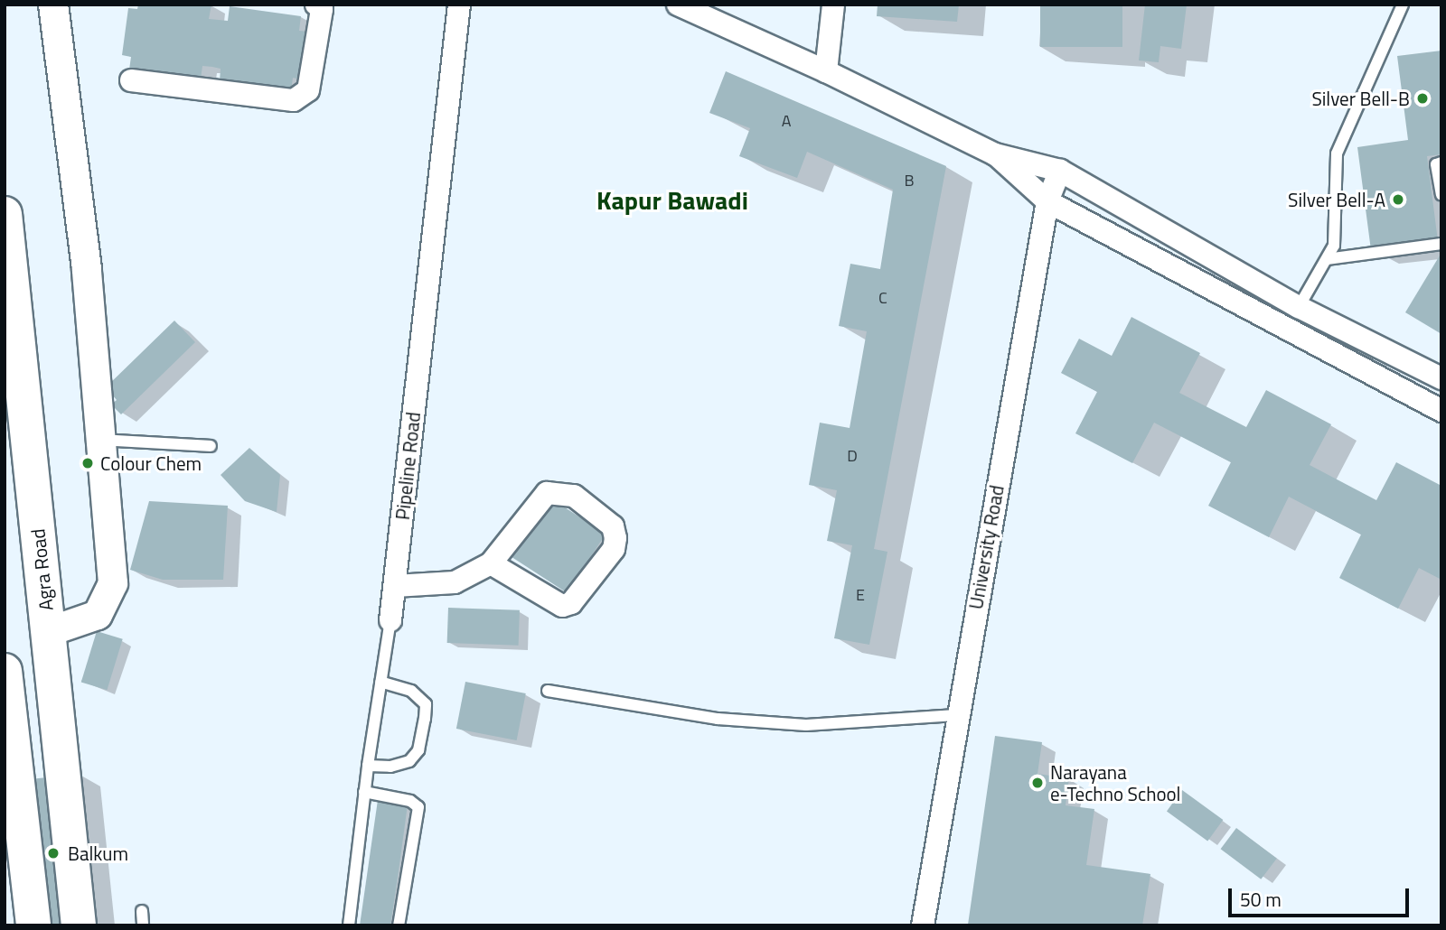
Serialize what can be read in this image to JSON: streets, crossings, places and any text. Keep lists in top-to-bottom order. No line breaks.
{"streets":{"highway":["Agra Road"],"street":["Pipeline Road","University Road"]},"districts":["Kapur Bawadi"],"places":["Silver Bell-B","Silver Bell-A","Colour Chem","Narayana e-Techno School","Balkum"],"house_numbers":["A","B","C","D","E"],"scale_bar":"50 m"}
